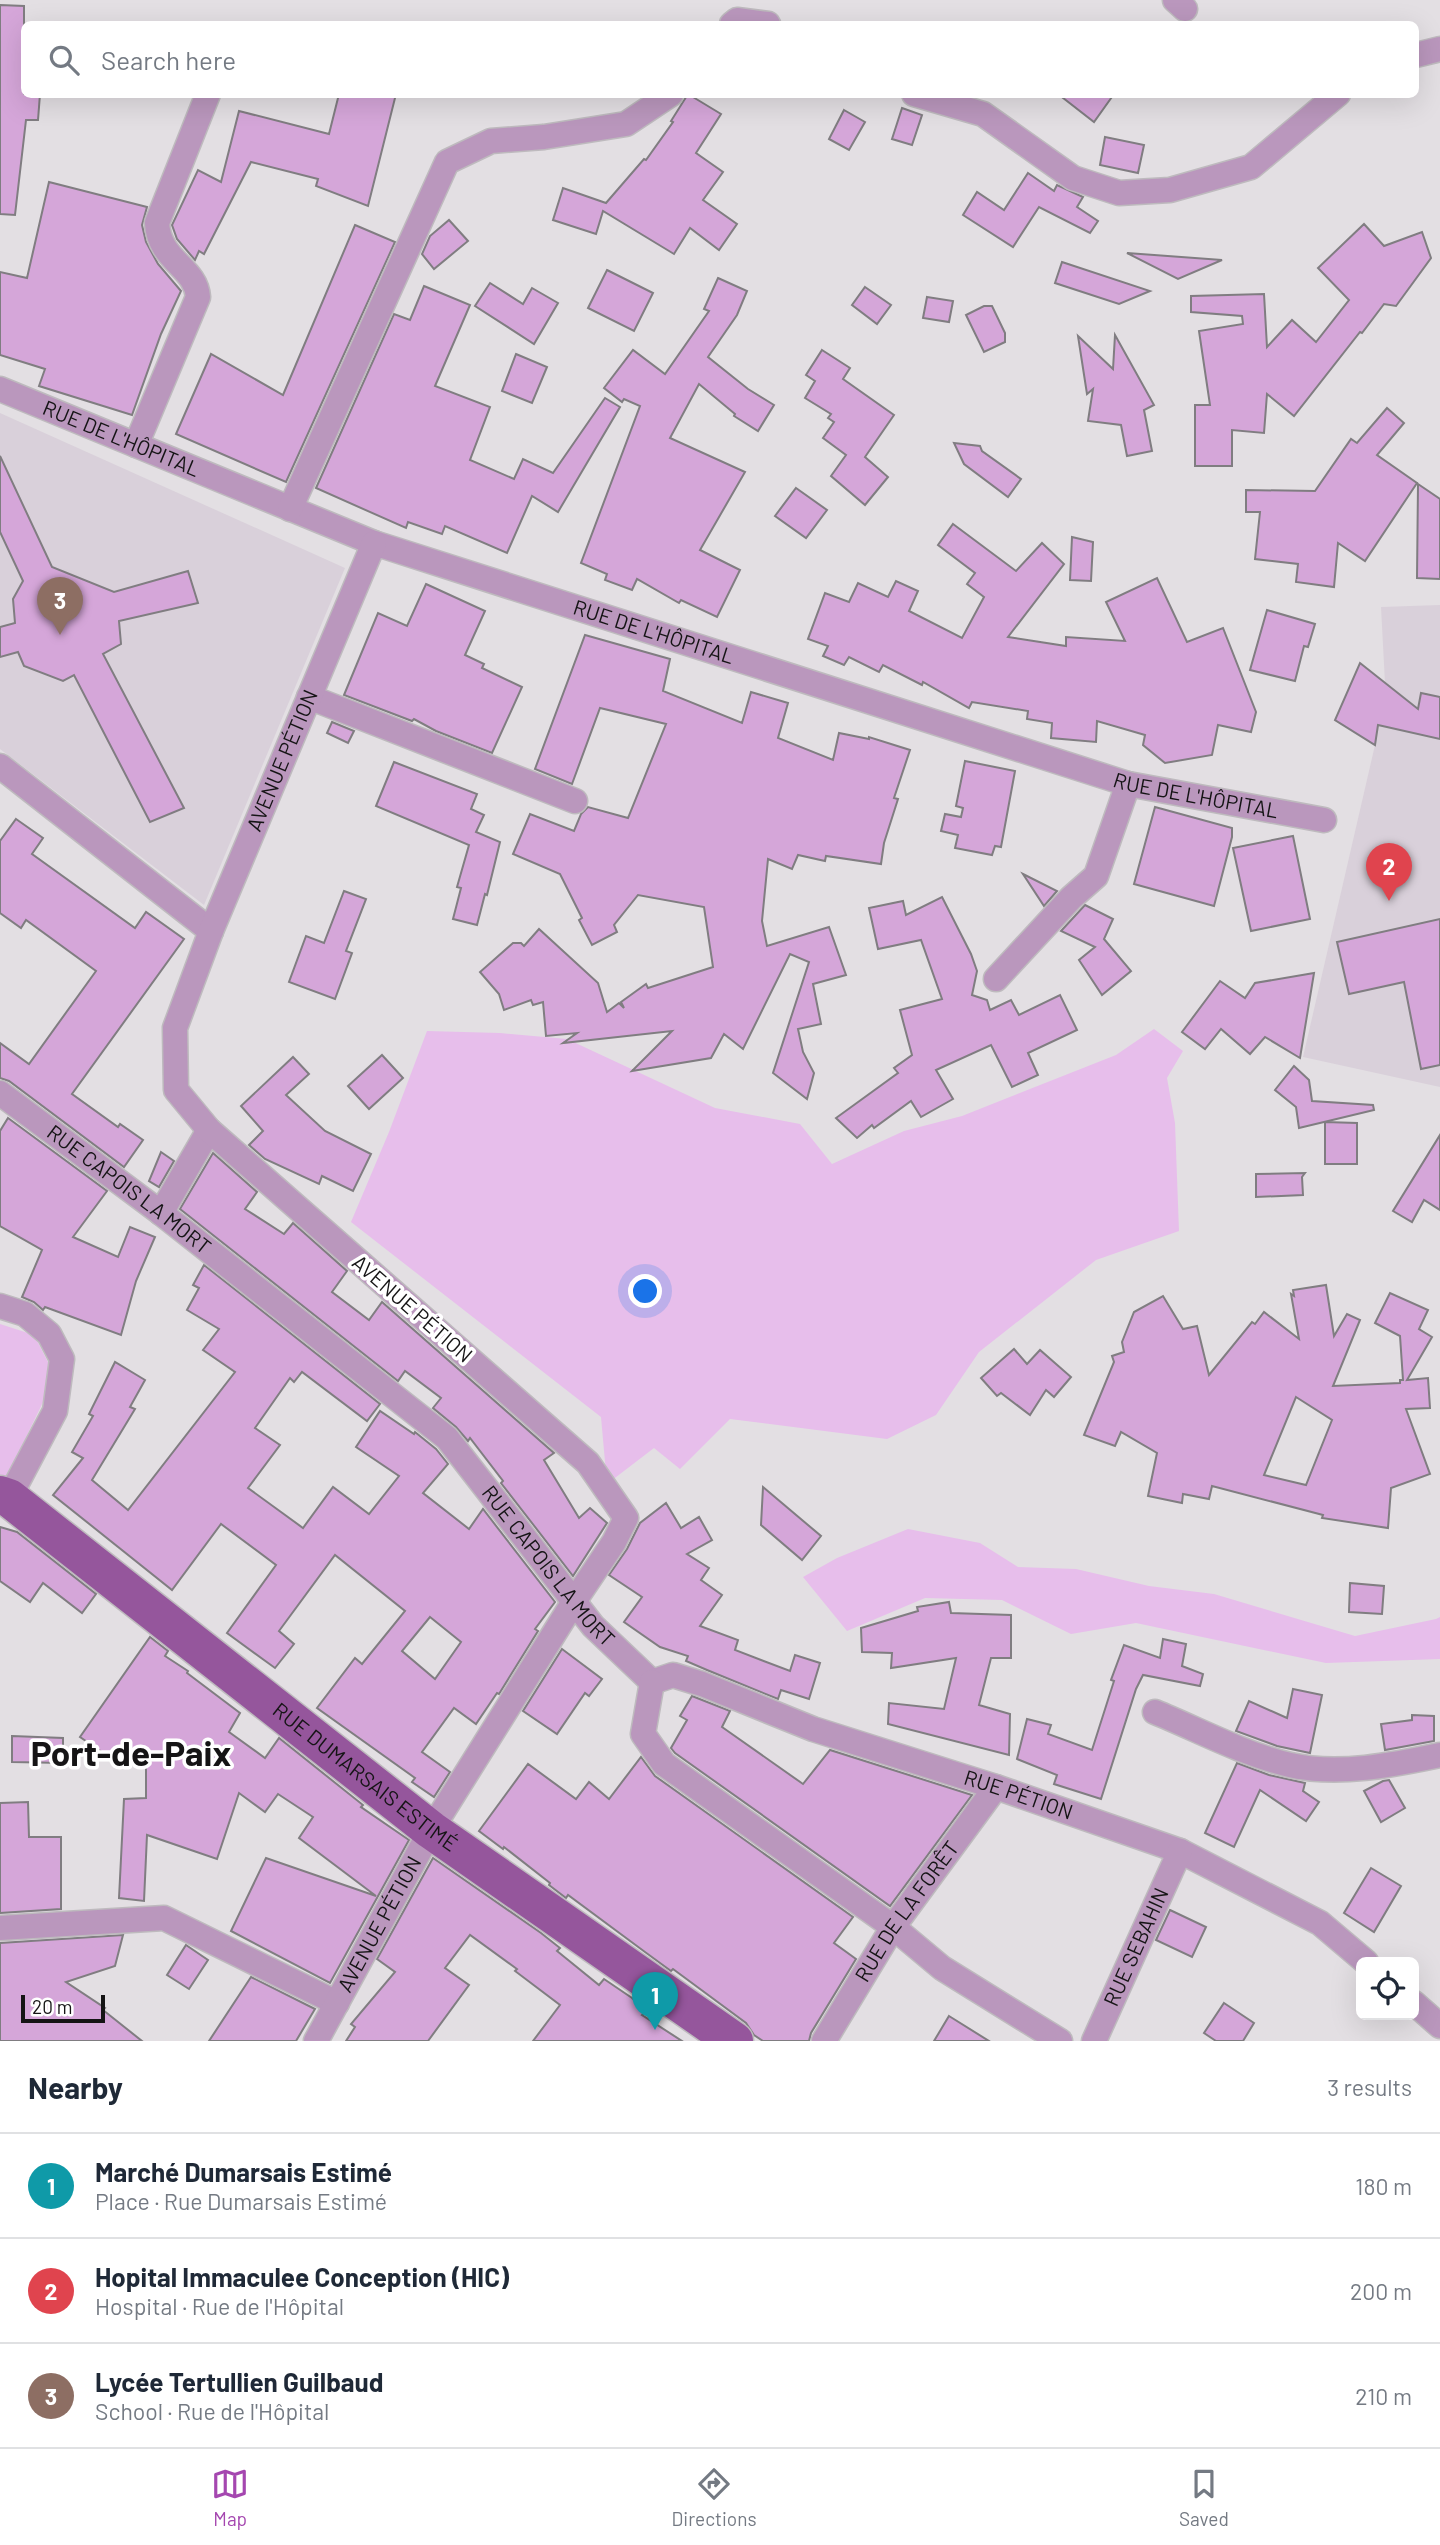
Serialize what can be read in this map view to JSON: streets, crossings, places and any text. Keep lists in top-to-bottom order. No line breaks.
{"streets":{"main road":["RUE DUMARSAIS ESTIMÉ"],"street":["RUE DE L'HÔPITAL","AVENUE PÉTION","RUE CAPOIS LA MORT","RUE PÉTION","RUE DE LA FORÊT","RUE SEBAHIN"]},"crossings":[["RUE DE L'HÔPITAL","AVENUE PÉTION"],["AVENUE PÉTION","RUE CAPOIS LA MORT"],["AVENUE PÉTION","RUE DUMARSAIS ESTIMÉ"],["RUE CAPOIS LA MORT","RUE PÉTION"],["RUE PÉTION","RUE DE LA FORÊT"],["RUE PÉTION","RUE SEBAHIN"]],"districts":["Port-de-Paix"],"scale_bar":"20 m","page":{"search":"Search here","pins":["3","2","1"],"scale":"20 m","heading":["Nearby","3 results"],"list":[{"mark":"1","name":"Marché Dumarsais Estimé","note":"Place · Rue Dumarsais Estimé","value":"180 m"},{"mark":"2","name":"Hopital Immaculee Conception (HIC)","note":"Hospital · Rue de l'Hôpital","value":"200 m"},{"mark":"3","name":"Lycée Tertullien Guilbaud","note":"School · Rue de l'Hôpital","value":"210 m"}],"nav":["Map","Directions","Saved"]}}
